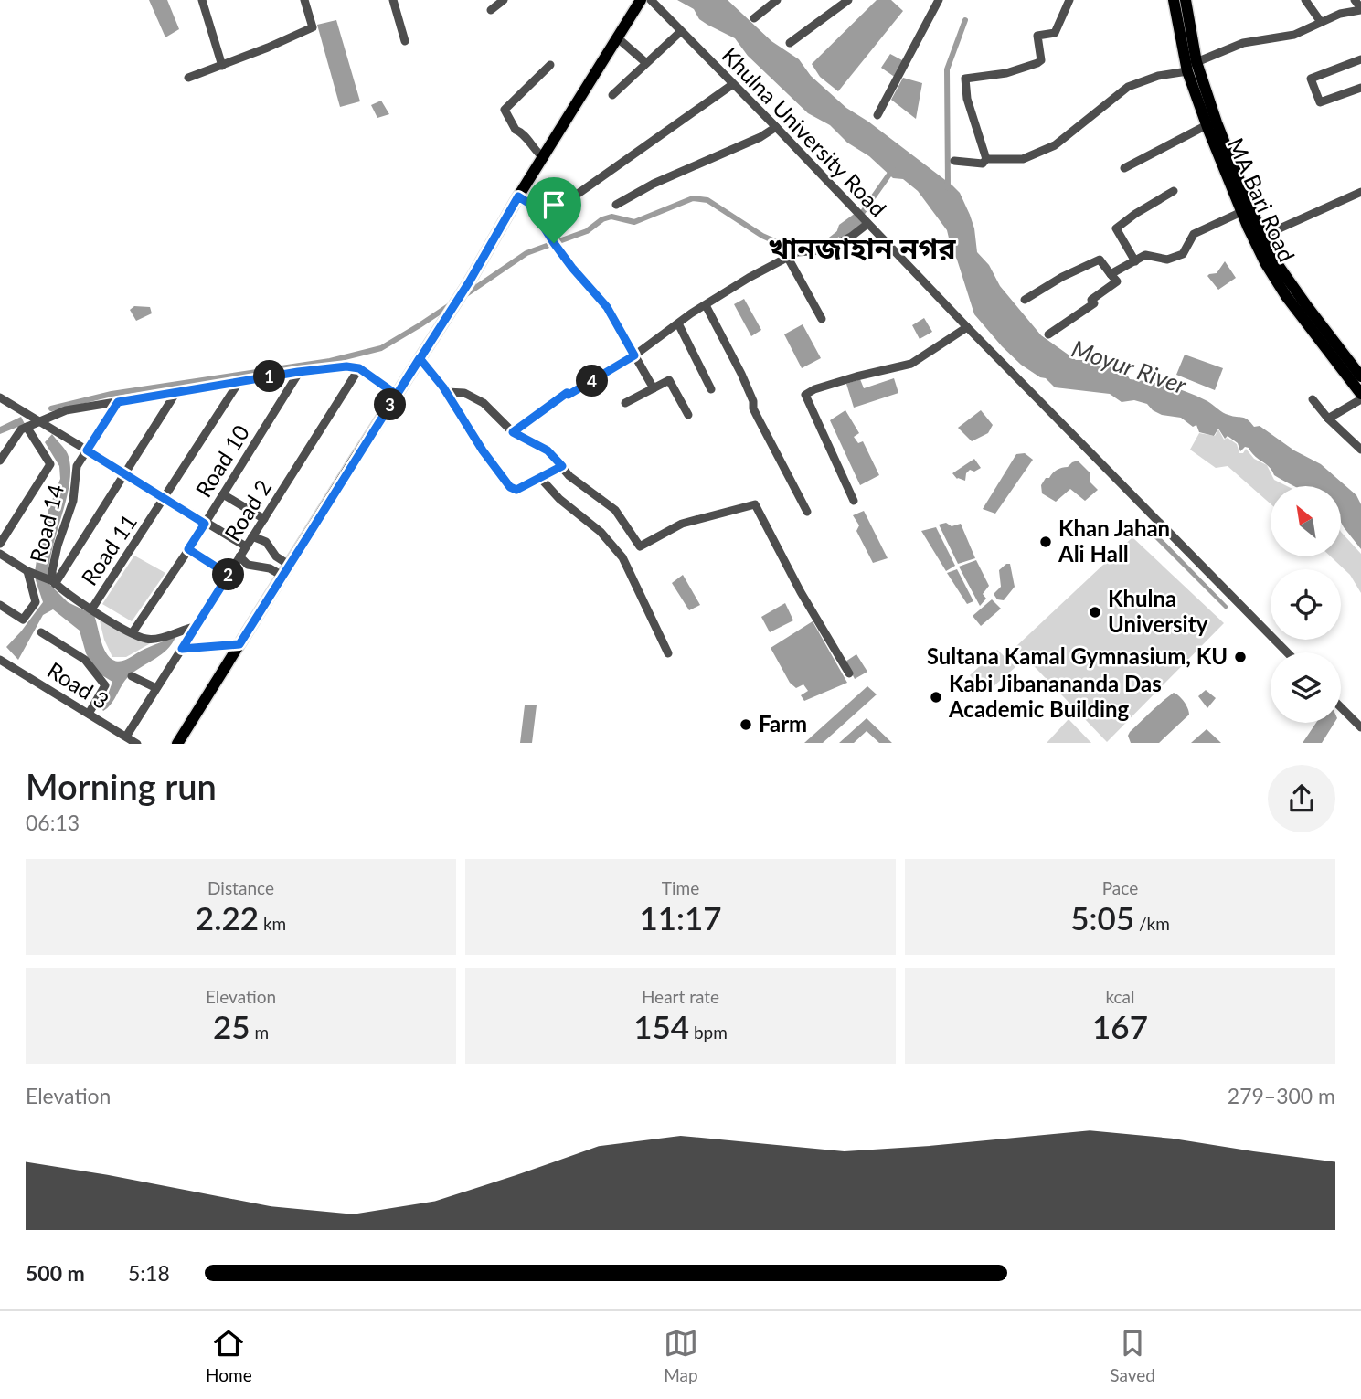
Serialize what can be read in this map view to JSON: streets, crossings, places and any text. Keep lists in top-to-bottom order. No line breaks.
{"streets":{"main road":["MA Bari Road"],"street":["Khulna University Road","Road 10","Road 2","Road 14","Road 11","Road 3"]},"crossings":[["Road 10","Road 14"],["Road 2","Road 14"],["Road 2","Road 3"],["Road 14","Road 11"]],"districts":["খানজাহান নগর"],"water":["Moyur River"],"places":["Khan Jahan Ali Hall","Khulna University","Sultana Kamal Gymnasium, KU","Kabi Jibanananda Das Academic Building","Farm"],"north":"top left","page":{"pins":["1","4","3","2"],"heading":["Morning run","06:13"],"stats":[["Distance","2.22 km"],["Time","11:17"],["Pace","5:05 /km"],["Elevation","25 m"],["Heart rate","154 bpm"],["kcal","167"]],"chart":["Elevation","279–300 m"],"list":[{"name":"500 m","note":"5:18"}],"tabs":["Home","Map","Saved"]}}
